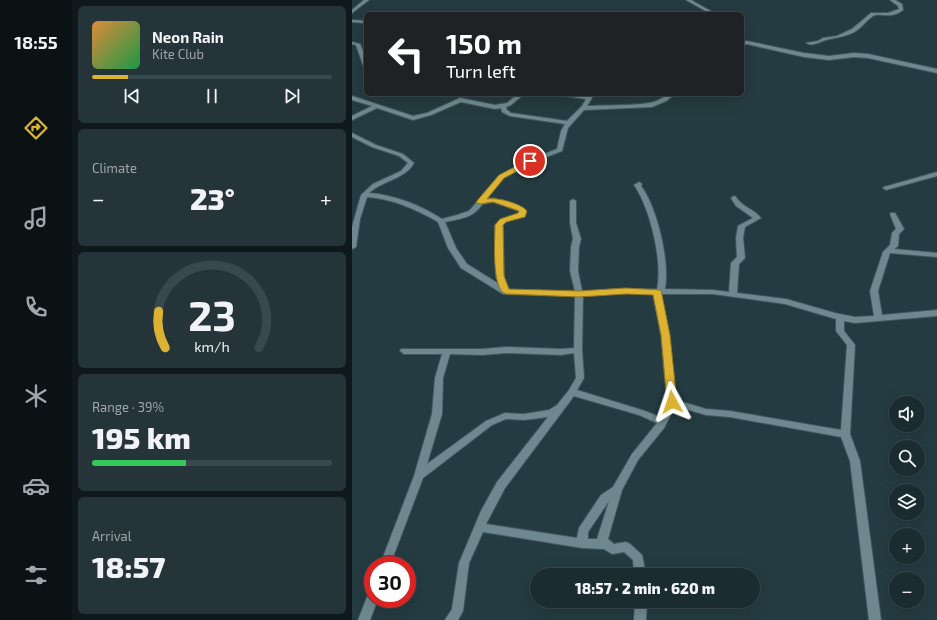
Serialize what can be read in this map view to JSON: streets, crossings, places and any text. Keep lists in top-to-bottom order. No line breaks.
{"page":{"tabs":"18:55","turn":["150 m","Turn left"],"song":["Neon Rain","Kite Club"],"tile":["Climate",["Range · 39%","195 km"],["Arrival","18:57"]],"heat":["−","23°","+"],"map_buttons":["+","−"],"limit":"30","trip":"18:57 · 2 min · 620 m","gauge":["23","km/h"]}}
